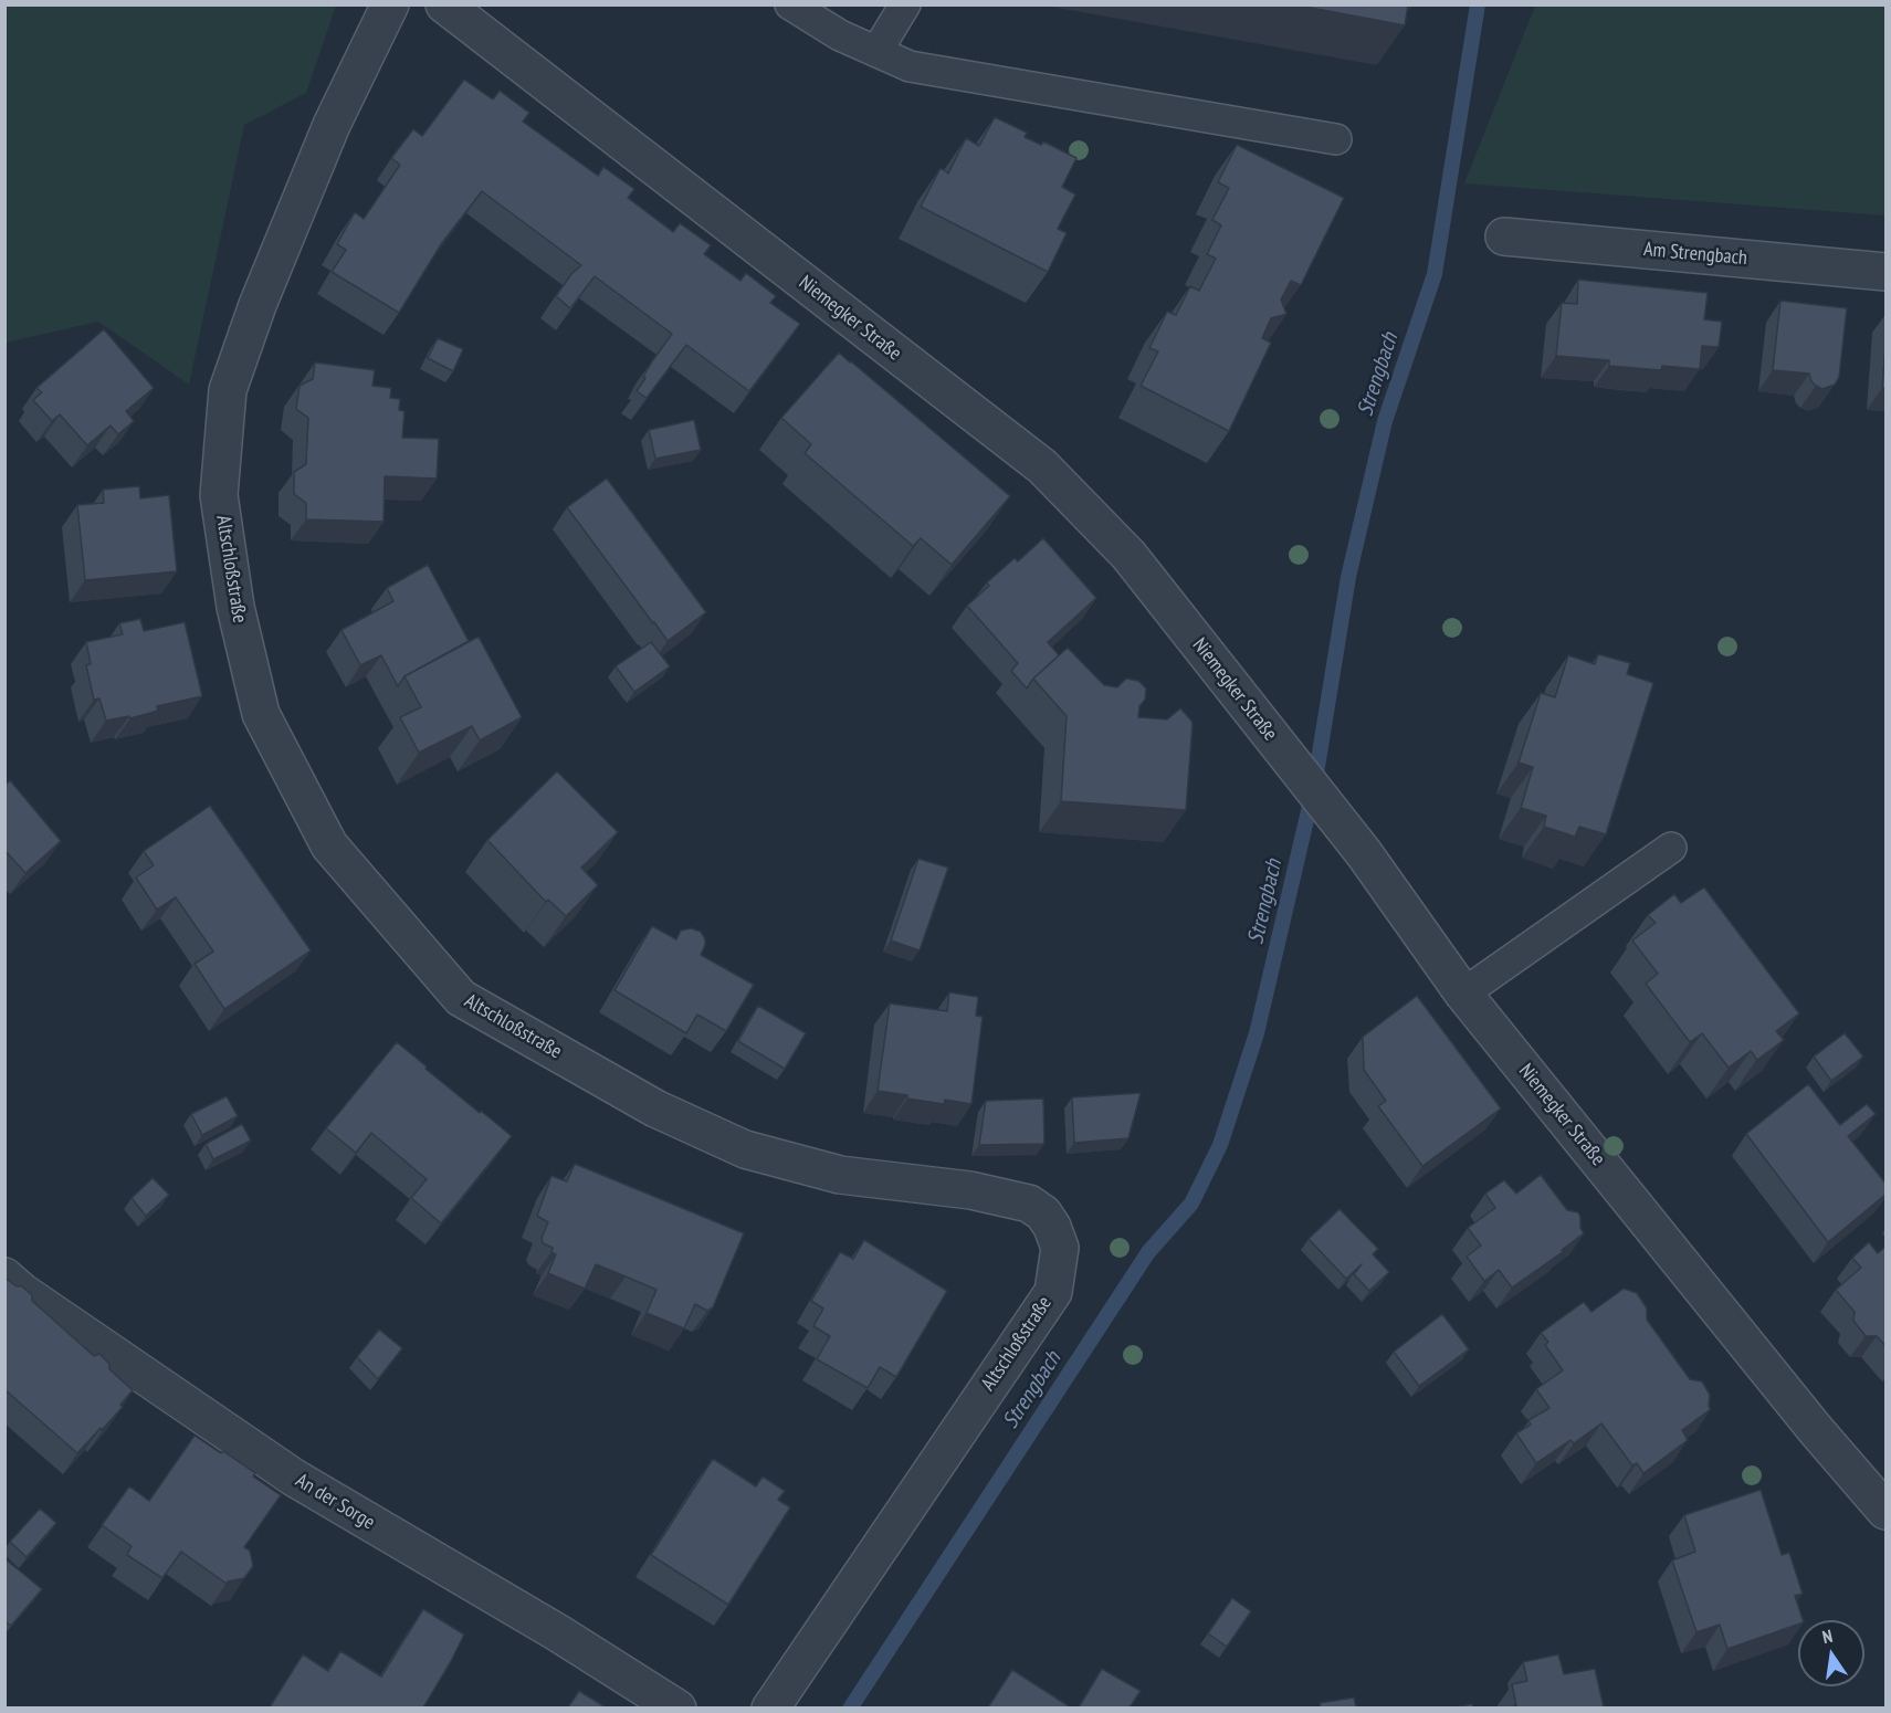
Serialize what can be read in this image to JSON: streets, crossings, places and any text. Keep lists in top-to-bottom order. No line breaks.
{"streets":{"street":["Am Strengbach","Niemegker Straße","Altschloßstraße","An der Sorge"]},"water":["Strengbach"],"north":"top"}
